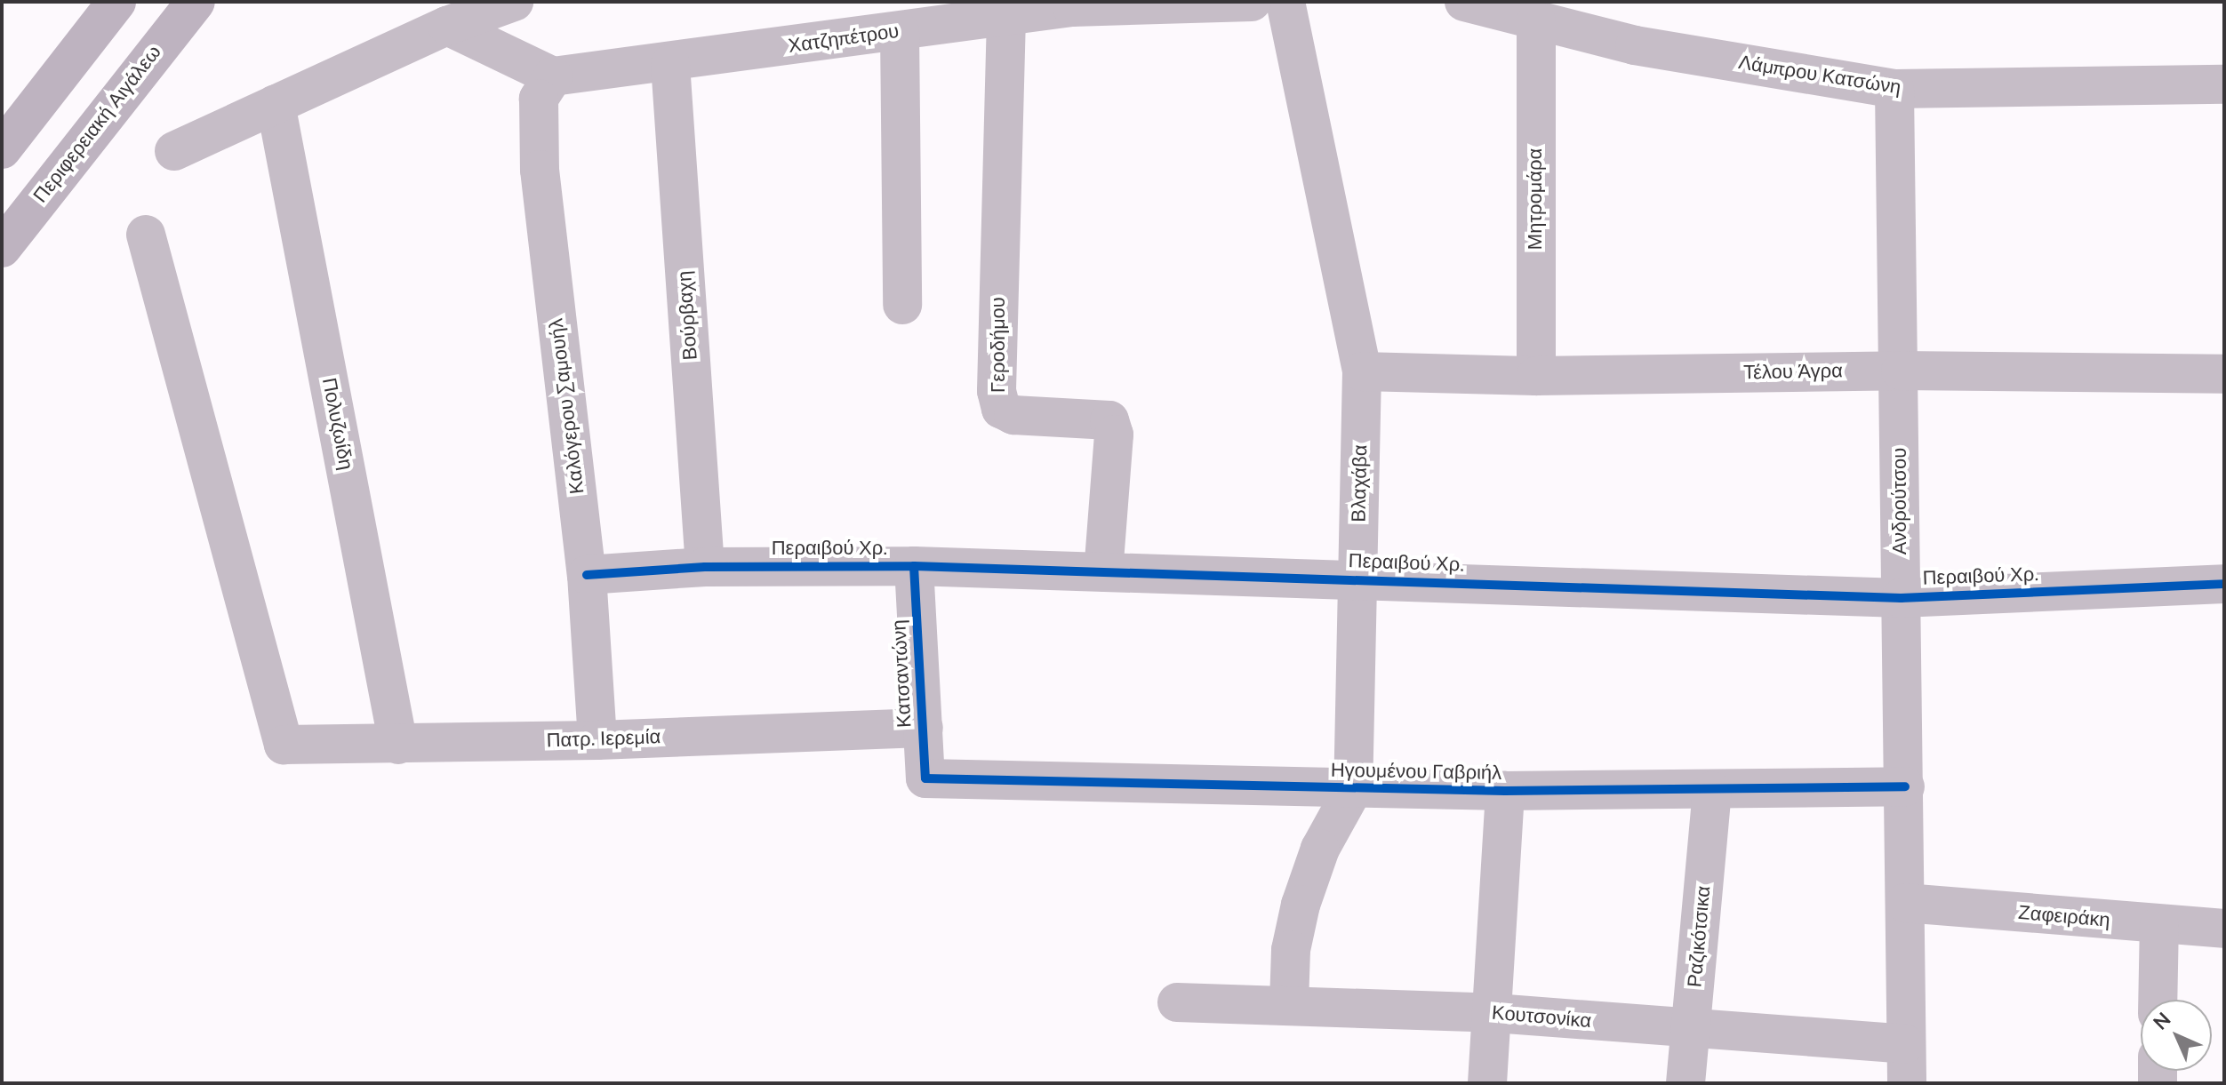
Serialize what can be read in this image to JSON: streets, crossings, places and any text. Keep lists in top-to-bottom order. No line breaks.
{"streets":{"main road":["Περιφερειακή Αιγάλεω"],"street":["Χατζηπέτρου","Λάμπρου Κατσώνη","Μητρομάρα","Βούρβαχη","Γεροδήμου","Τέλου Άγρα","Καλόγερου Σαμουήλ","Πολυζωίδη","Βλαχάβα","Ανδρούτσου","Περαιβού Χρ.","Κατσαντώνη","Πατρ. Ιερεμία","Ηγουμένου Γαβριήλ","Ζαφειράκη","Ραζικότσικα","Κουτσονίκα"]},"crossings":[["Χατζηπέτρου","Βούρβαχη"],["Χατζηπέτρου","Γεροδήμου"],["Χατζηπέτρου","Καλόγερου Σαμουήλ"],["Λάμπρου Κατσώνη","Μητρομάρα"],["Λάμπρου Κατσώνη","Ανδρούτσου"],["Μητρομάρα","Τέλου Άγρα"],["Βούρβαχη","Περαιβού Χρ."],["Γεροδήμου","Περαιβού Χρ."],["Τέλου Άγρα","Βλαχάβα"],["Τέλου Άγρα","Ανδρούτσου"],["Καλόγερου Σαμουήλ","Περαιβού Χρ."],["Καλόγερου Σαμουήλ","Πατρ. Ιερεμία"],["Πολυζωίδη","Πατρ. Ιερεμία"],["Βλαχάβα","Περαιβού Χρ."],["Βλαχάβα","Ηγουμένου Γαβριήλ"],["Βλαχάβα","Κουτσονίκα"],["Ανδρούτσου","Περαιβού Χρ."],["Ανδρούτσου","Ηγουμένου Γαβριήλ"],["Ανδρούτσου","Ζαφειράκη"],["Ανδρούτσου","Κουτσονίκα"],["Περαιβού Χρ.","Κατσαντώνη"],["Κατσαντώνη","Πατρ. Ιερεμία"],["Κατσαντώνη","Ηγουμένου Γαβριήλ"],["Ηγουμένου Γαβριήλ","Ραζικότσικα"],["Ραζικότσικα","Κουτσονίκα"]],"north":"top left"}
